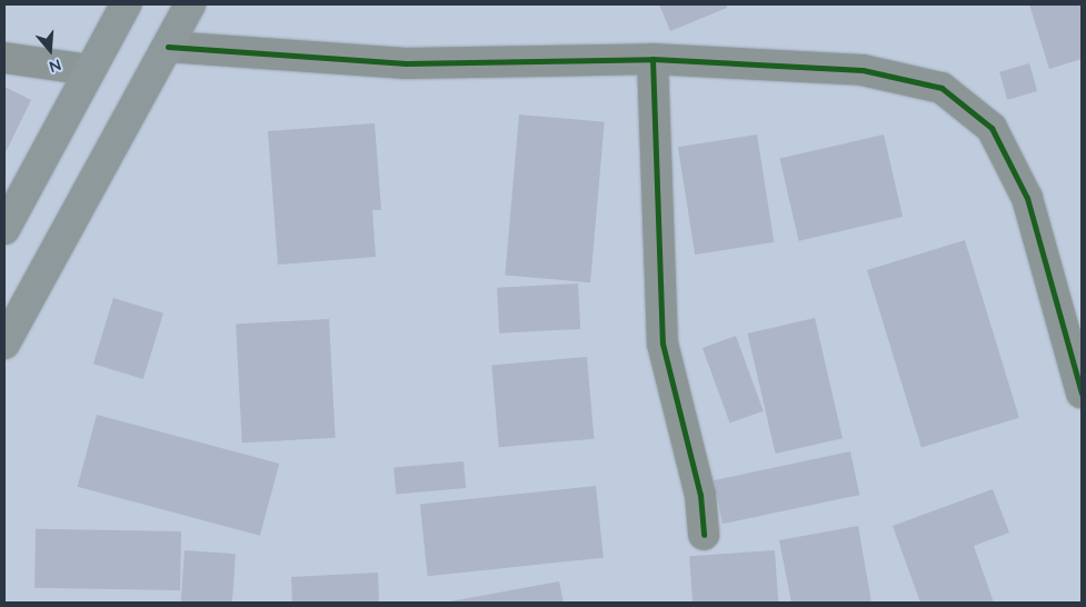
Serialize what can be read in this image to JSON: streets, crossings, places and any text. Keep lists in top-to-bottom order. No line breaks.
{"north":"bottom"}
